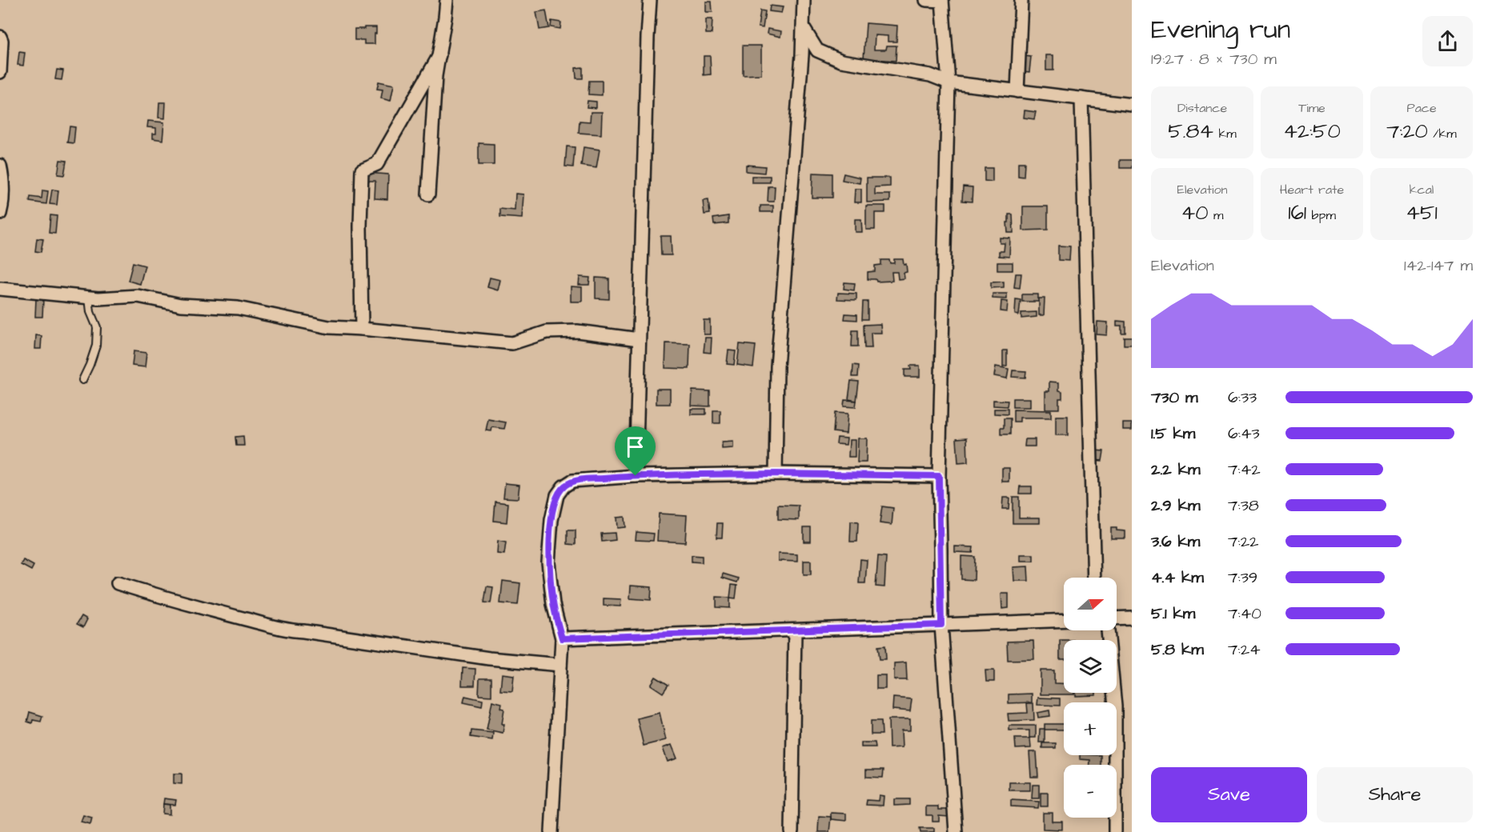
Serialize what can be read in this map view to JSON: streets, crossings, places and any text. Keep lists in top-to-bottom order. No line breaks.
{"north":"right","page":{"heading":["Evening run","19:27 · 8 × 730 m"],"stats":[["Distance","5.84 km"],["Time","42:50"],["Pace","7:20 /km"],["Elevation","40 m"],["Heart rate","161 bpm"],["kcal","451"]],"chart":["Elevation","142–147 m"],"list":[{"name":"730 m","note":"6:33"},{"name":"1.5 km","note":"6:43"},{"name":"2.2 km","note":"7:42"},{"name":"2.9 km","note":"7:38"},{"name":"3.6 km","note":"7:22"},{"name":"4.4 km","note":"7:39"},{"name":"5.1 km","note":"7:40"},{"name":"5.8 km","note":"7:24"}],"map_buttons":["+","−"],"buttons":["Save","Share"]}}
